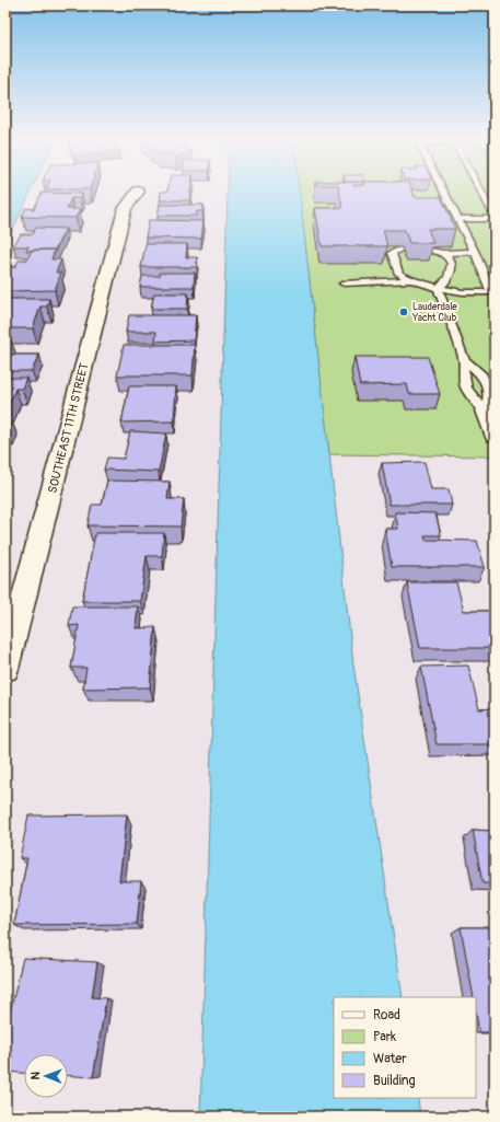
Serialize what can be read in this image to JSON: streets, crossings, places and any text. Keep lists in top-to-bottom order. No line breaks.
{"streets":{"street":["SOUTHEAST 11TH STREET"]},"places":["Lauderdale Yacht Club"],"legend":["Road","Park","Water","Building"],"north":"left"}
